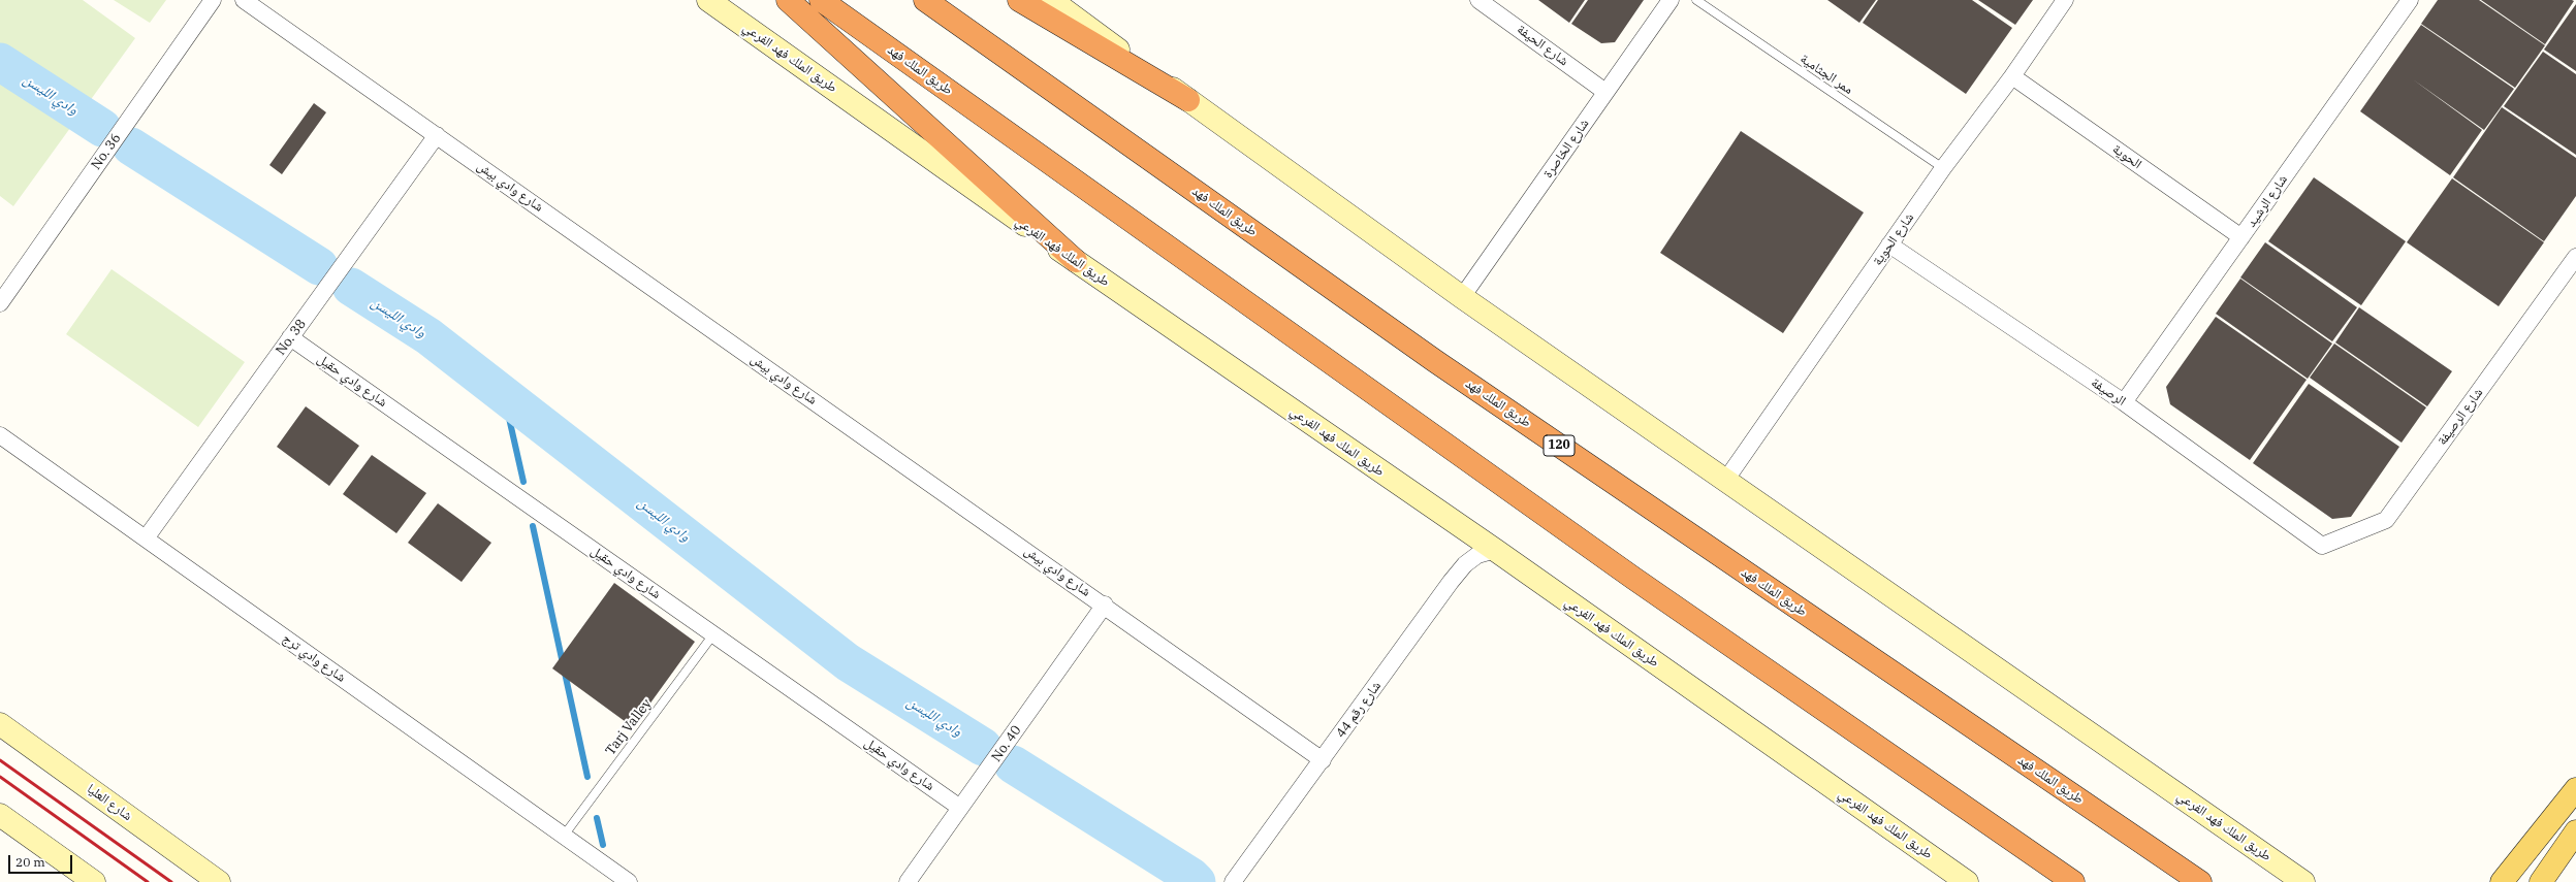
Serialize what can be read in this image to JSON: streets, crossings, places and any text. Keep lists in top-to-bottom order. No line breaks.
{"streets":{"highway":["طريق الملك فهد","120"],"main road":["طريق الملك فهد الفرعي","شارع العليا"],"street":["شارع الحيفة","شارع الخاصرة","No. 36","الحوية","شارع وادي بيش","شارع الرشيد","شارع الحوية","No. 38","شارع وادي حقيل","الرصيفة","شارع الرصيفة","شارع وادي ترج","شارع رقم 44","No. 40"],"lane":["ممر الجثامية","Tarj Valley"]},"crossings":[["شارع الحيفة","شارع الخاصرة"],["طريق الملك فهد الفرعي","شارع الخاصرة"],["طريق الملك فهد الفرعي","شارع الحوية"],["طريق الملك فهد الفرعي","شارع رقم 44"],["ممر الجثامية","شارع الحوية"],["الحوية","شارع الرشيد"],["الحوية","شارع الحوية"],["شارع وادي بيش","No. 38"],["شارع وادي بيش","شارع رقم 44"],["شارع وادي بيش","No. 40"],["شارع الرشيد","الرصيفة"],["شارع الحوية","الرصيفة"],["No. 38","شارع وادي حقيل"],["No. 38","شارع وادي ترج"],["شارع وادي حقيل","Tarj Valley"],["شارع وادي حقيل","No. 40"],["الرصيفة","شارع الرصيفة"],["شارع وادي ترج","Tarj Valley"]],"water":["وادي الليسن"],"scale_bar":"20 m"}
